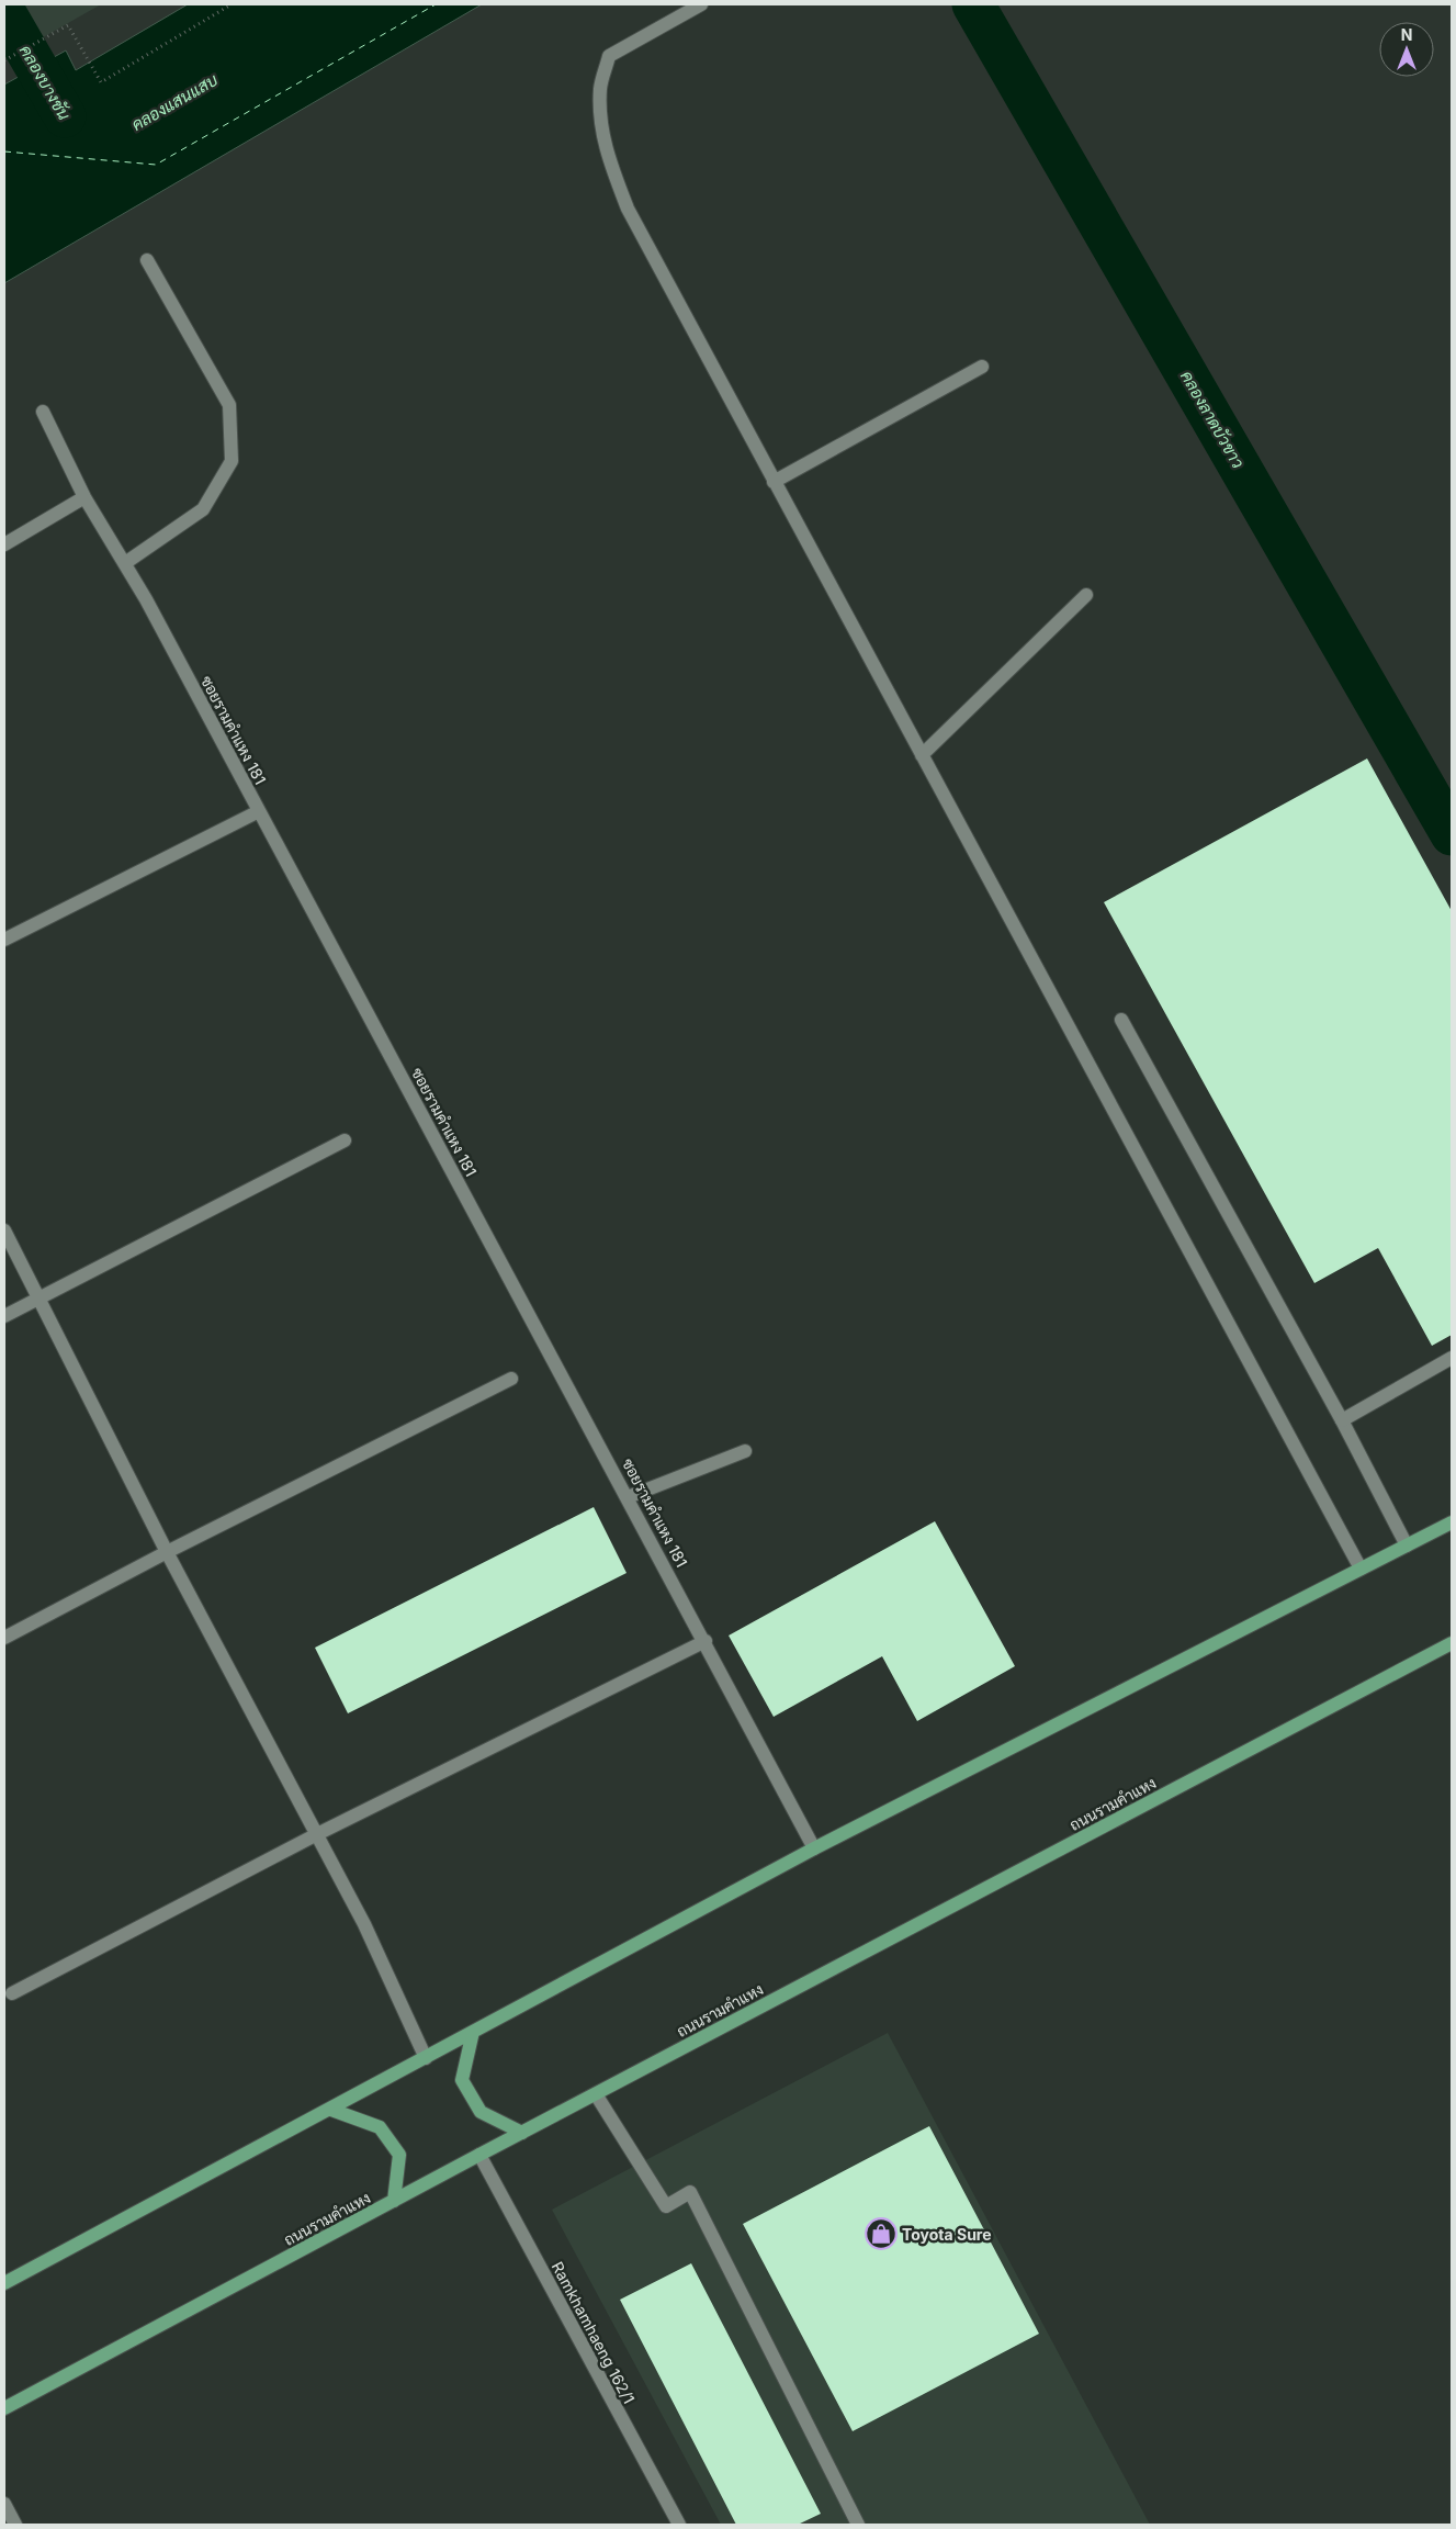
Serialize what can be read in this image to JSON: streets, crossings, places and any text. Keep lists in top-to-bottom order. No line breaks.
{"streets":{"main road":["ถนนรามคำแหง"],"street":["ซอยรามคำแหง 181","Ramkhamhaeng 162/1"]},"crossings":[["ถนนรามคำแหง","Ramkhamhaeng 162/1"]],"water":["คลองบางชัน","คลองแสนแสบ","คลองลาดบัวขาว"],"places":{"shop":["Toyota Sure"]},"north":"top"}
